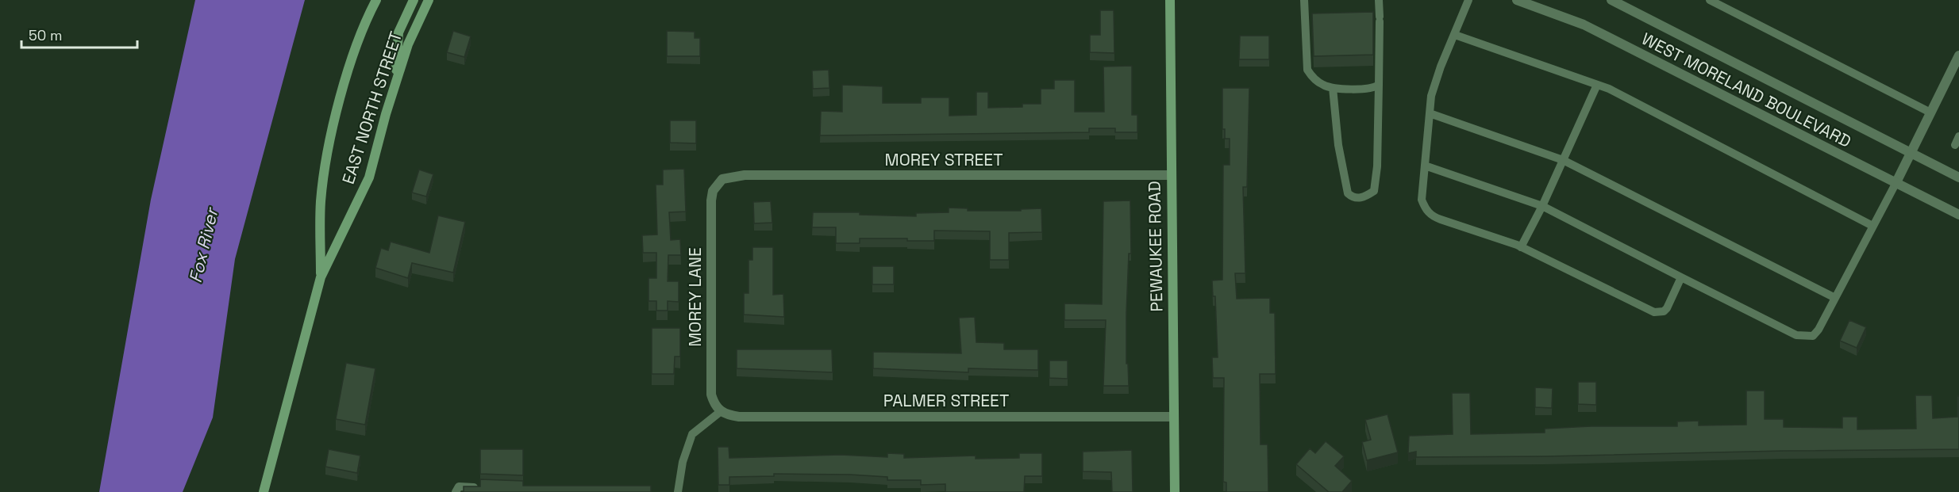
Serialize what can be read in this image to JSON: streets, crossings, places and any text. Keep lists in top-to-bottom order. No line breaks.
{"streets":{"main road":["EAST NORTH STREET","PEWAUKEE ROAD"],"street":["WEST MORELAND BOULEVARD","MOREY STREET","MOREY LANE","PALMER STREET"]},"crossings":[["MOREY STREET","PEWAUKEE ROAD"],["MOREY STREET","MOREY LANE"],["PEWAUKEE ROAD","PALMER STREET"],["MOREY LANE","PALMER STREET"]],"water":["Fox River"],"scale_bar":"50 m"}
